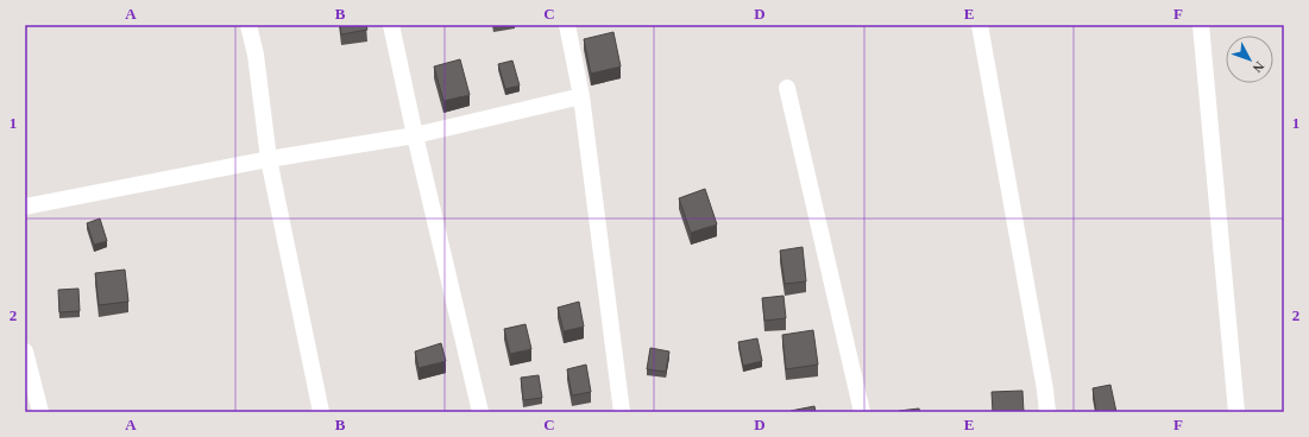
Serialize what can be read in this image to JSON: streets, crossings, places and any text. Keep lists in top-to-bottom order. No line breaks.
{"north":"bottom right","grid":{"columns":["A","B","C","D","E","F"],"rows":["1","2"]}}
